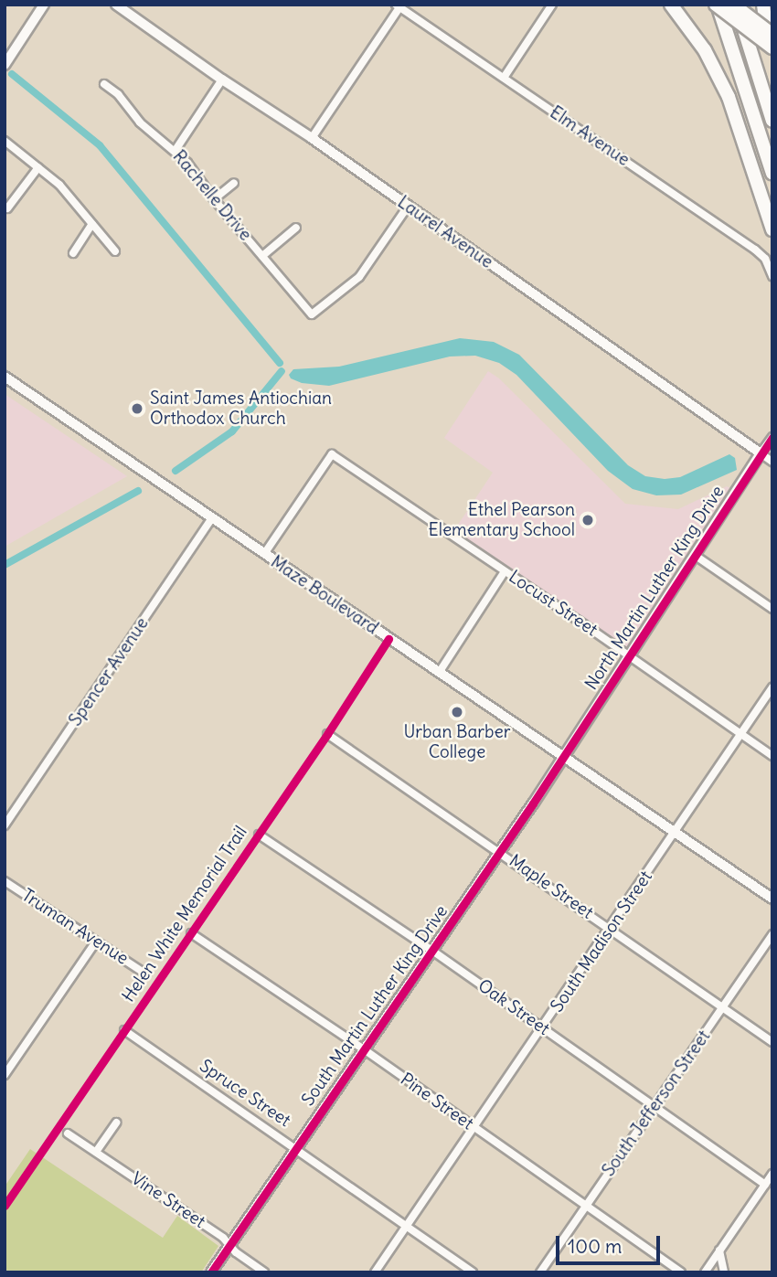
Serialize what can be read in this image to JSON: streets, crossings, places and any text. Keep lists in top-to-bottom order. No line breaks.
{"streets":{"street":["Elm Avenue","Rachelle Drive","Laurel Avenue","North Martin Luther King Drive","Maze Boulevard","Locust Street","Spencer Avenue","Maple Street","Truman Avenue","South Madison Street","South Martin Luther King Drive","Oak Street","Spruce Street","Pine Street","South Jefferson Street","Vine Street"],"cycle path":["Helen White Memorial Trail"]},"crossings":[["Rachelle Drive","Laurel Avenue"],["Laurel Avenue","North Martin Luther King Drive"],["North Martin Luther King Drive","Maze Boulevard"],["North Martin Luther King Drive","Locust Street"],["North Martin Luther King Drive","South Martin Luther King Drive"],["Maze Boulevard","Locust Street"],["Maze Boulevard","Spencer Avenue"],["Maze Boulevard","South Madison Street"],["Maze Boulevard","South Martin Luther King Drive"],["Locust Street","South Madison Street"],["Maple Street","South Madison Street"],["Maple Street","South Martin Luther King Drive"],["Maple Street","South Jefferson Street"],["South Madison Street","Oak Street"],["South Madison Street","Spruce Street"],["South Madison Street","Pine Street"],["South Martin Luther King Drive","Oak Street"],["South Martin Luther King Drive","Spruce Street"],["South Martin Luther King Drive","Pine Street"],["South Martin Luther King Drive","Vine Street"],["Oak Street","South Jefferson Street"],["Pine Street","South Jefferson Street"]],"places":["Saint James Antiochian Orthodox Church","Ethel Pearson Elementary School","Urban Barber College"],"scale_bar":"100 m"}
